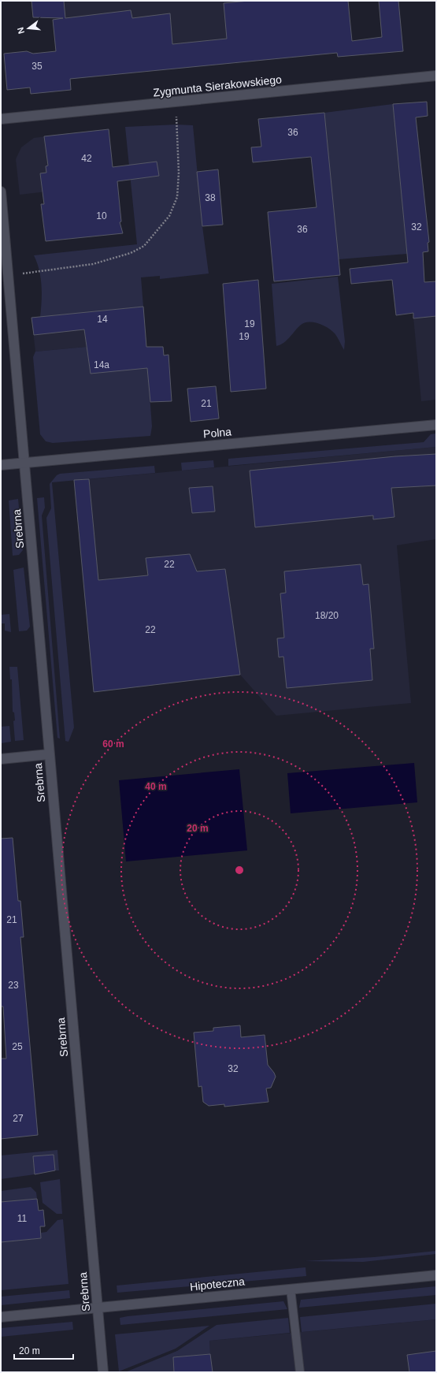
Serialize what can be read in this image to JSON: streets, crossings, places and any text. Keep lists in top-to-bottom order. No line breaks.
{"streets":{"street":["Zygmunta Sierakowskiego","Polna","Srebrna","Hipoteczna"]},"crossings":[["Polna","Srebrna"],["Srebrna","Hipoteczna"]],"house_numbers":["35","36","42","38","10","32","36","14","19","19","14a","21","22","18/20","22","21","23","25","32","27","11"],"scale_bar":"20 m","north":"left","rings":["60 m","40 m","20 m"]}
